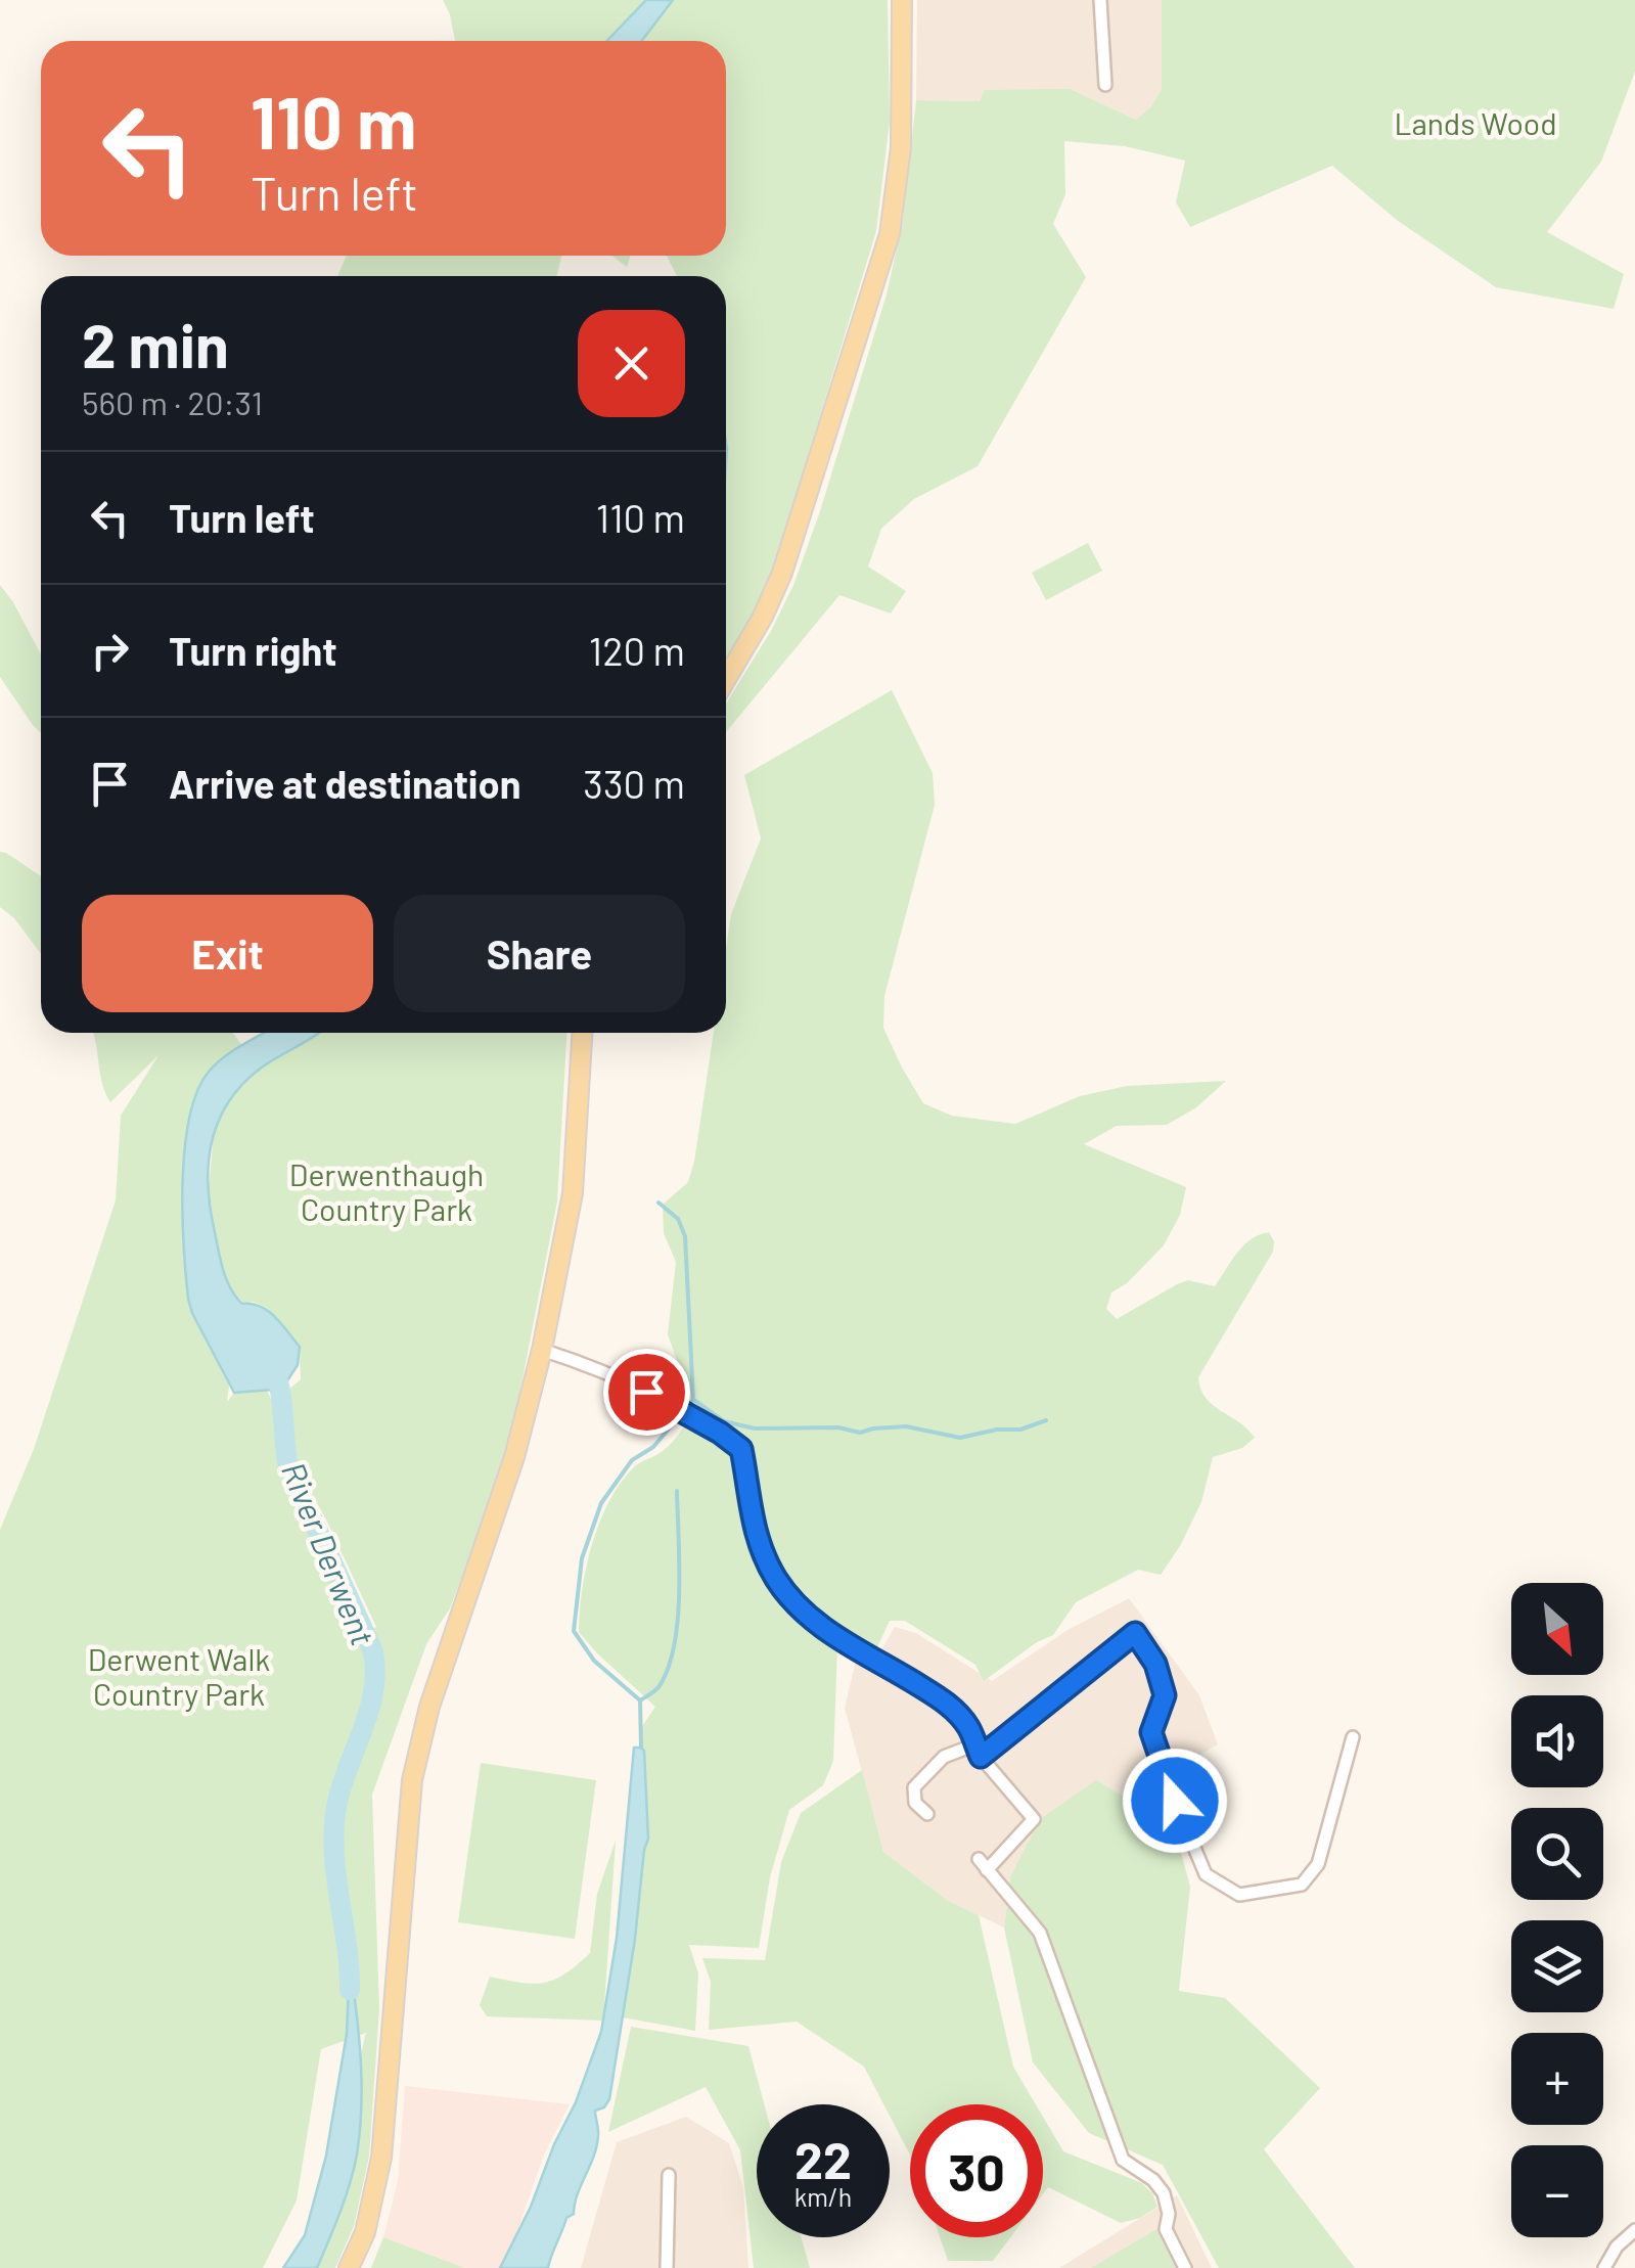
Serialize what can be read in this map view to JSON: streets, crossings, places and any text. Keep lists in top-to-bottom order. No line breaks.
{"water":["River Derwent"],"parks":["Lands Wood","Derwenthaugh Country Park","Derwent Walk Country Park"],"north":"bottom right","page":{"turn":["110 m","Turn left"],"heading":["2 min","560 m · 20:31"],"list":[{"name":"Turn left","value":"110 m"},{"name":"Turn right","value":"120 m"},{"name":"Arrive at destination","value":"330 m"}],"buttons":["Exit","Share"],"map_buttons":["+","−"],"speed":"22 km/h","limit":"30"}}
